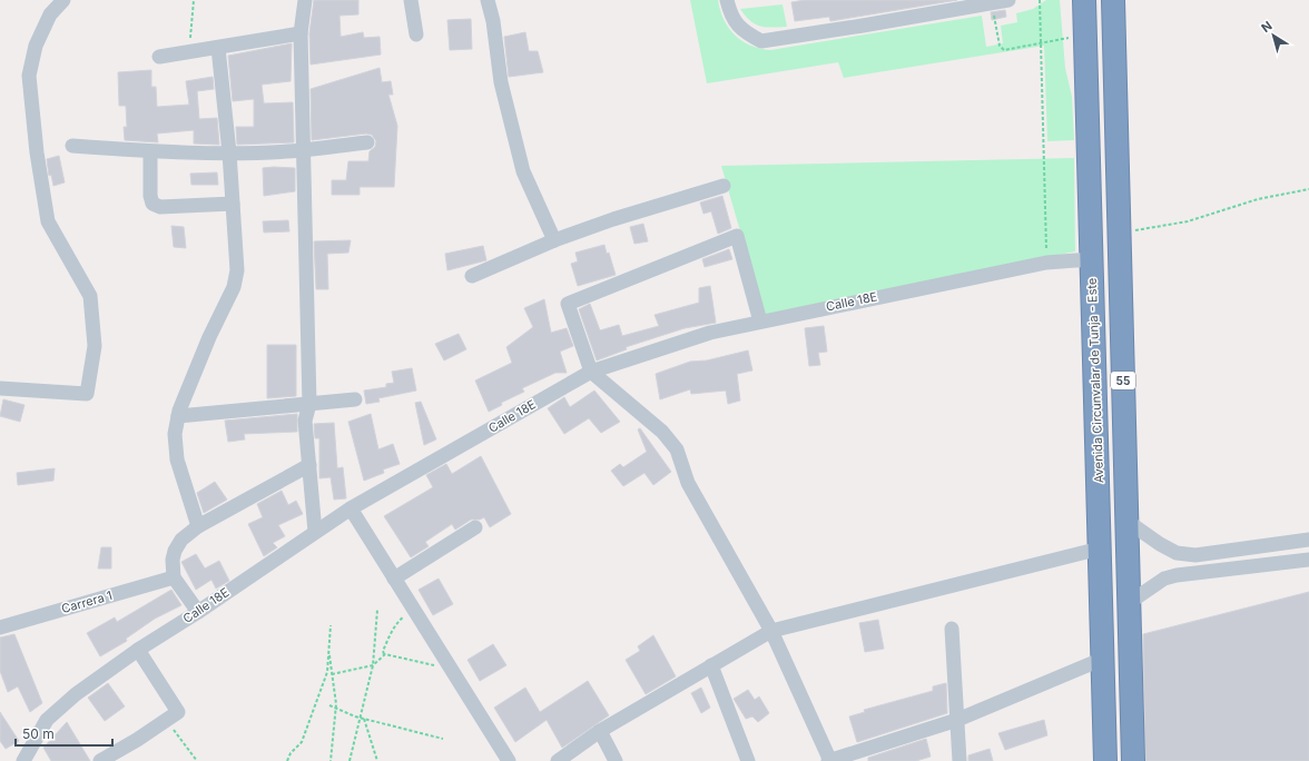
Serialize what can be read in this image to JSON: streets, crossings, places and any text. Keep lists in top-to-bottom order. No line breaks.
{"streets":{"highway":["Avenida Circunvalar de Tunja - Este","55"],"street":["Calle 18E","Carrera 1"]},"crossings":[["Calle 18E","Avenida Circunvalar de Tunja - Este"]],"scale_bar":"50 m","north":"top left"}
